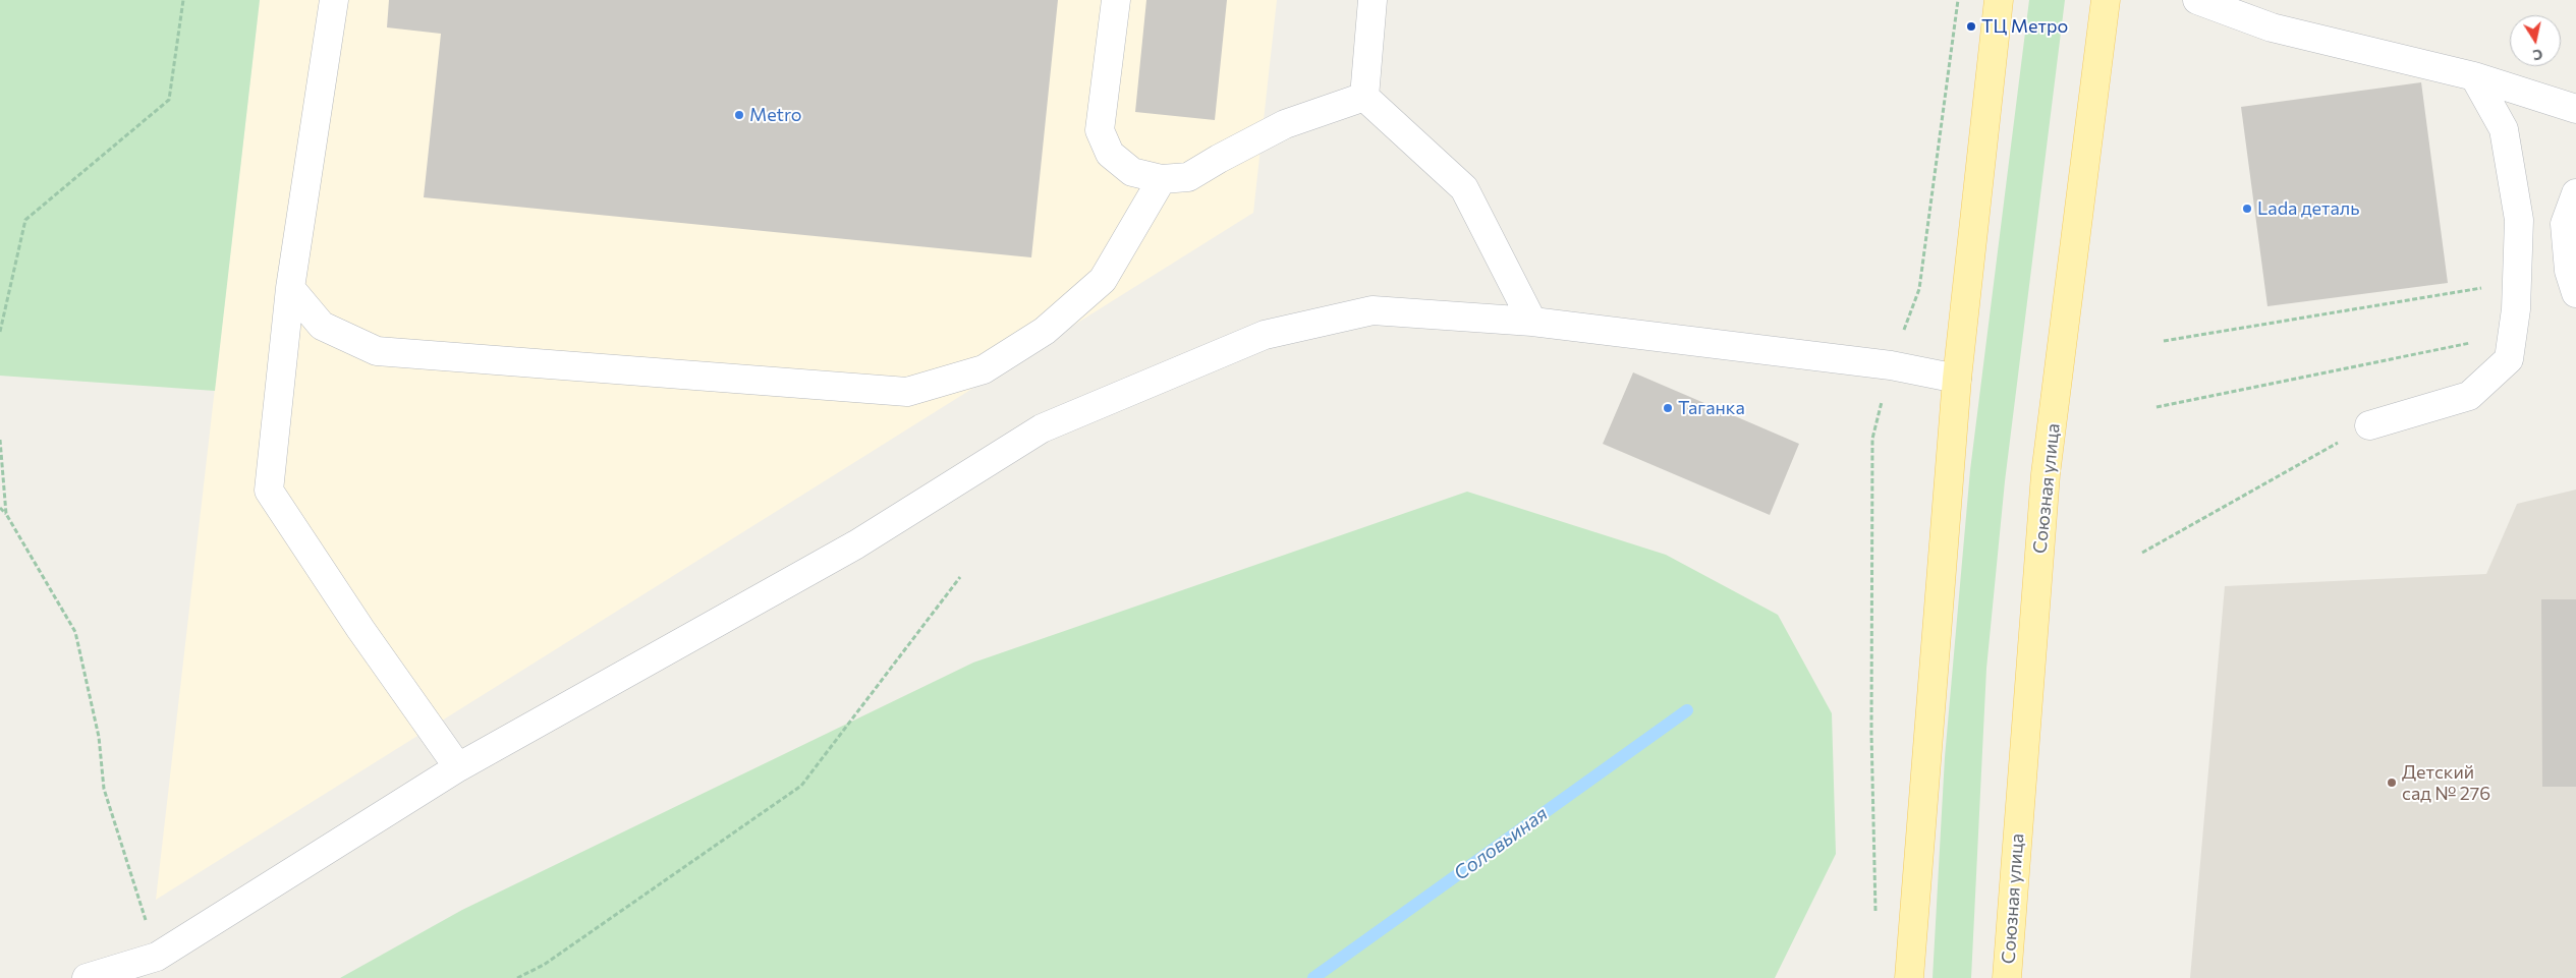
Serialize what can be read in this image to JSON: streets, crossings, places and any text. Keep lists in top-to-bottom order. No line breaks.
{"streets":{"main road":["Союзная улица"]},"water":["Соловьиная"],"places":["ТЦ Метро","Metro","Lada деталь","Таганка","Детский сад № 276"],"north":"bottom"}
